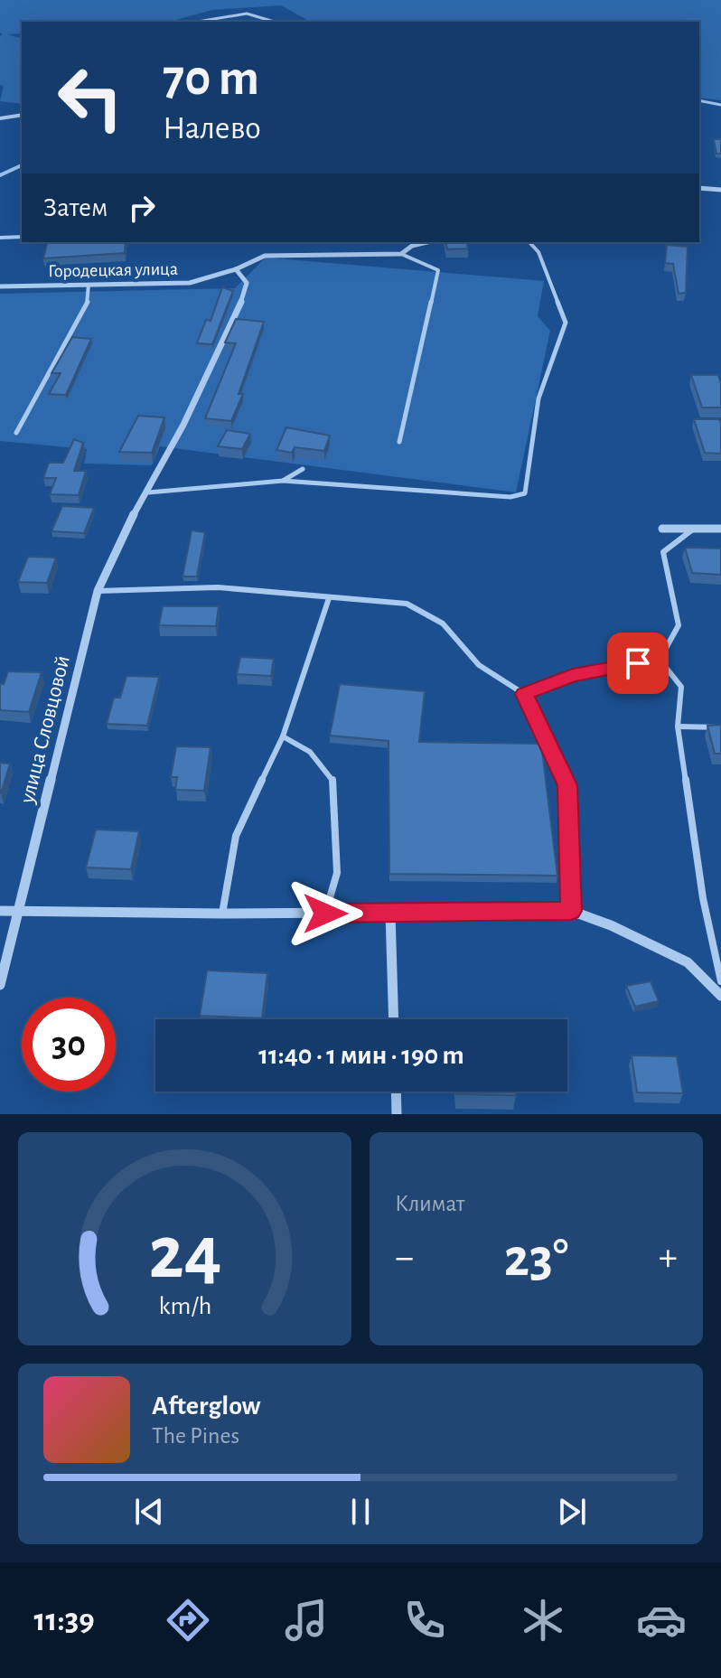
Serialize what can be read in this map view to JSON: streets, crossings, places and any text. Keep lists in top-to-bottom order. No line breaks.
{"streets":{"street":["Городецкая улица","улица Словцовой"]},"crossings":[["Городецкая улица","улица Словцовой"]],"page":{"turn":["70 m","Налево"],"then":"Затем","limit":"30","trip":"11:40 · 1 мин · 190 m","tile":"Климат","heat":["−","23°","+"],"song":["Afterglow","The Pines"],"tabs":"11:39","gauge":["24","km/h"]}}
